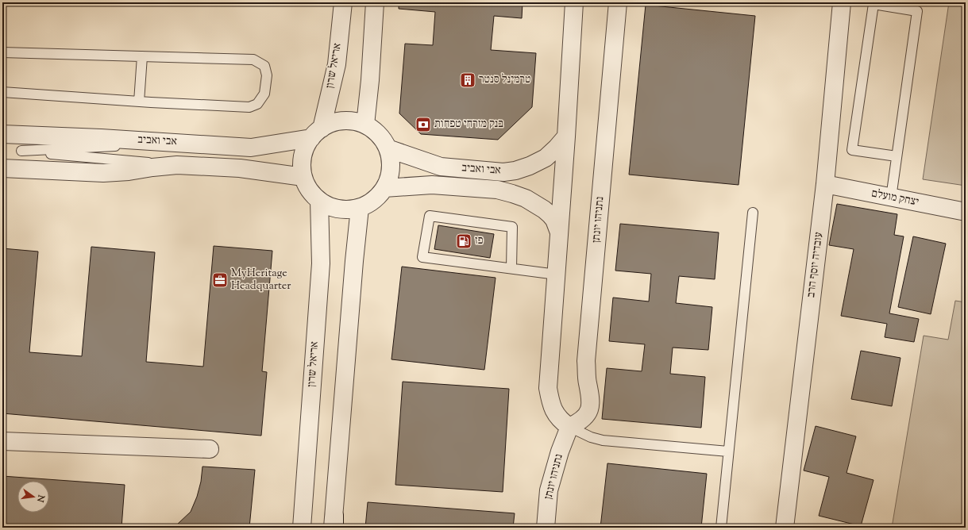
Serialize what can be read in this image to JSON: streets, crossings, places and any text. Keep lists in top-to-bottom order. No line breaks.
{"streets":{"street":["אריאל שרון","אבי ואביב","יצחק מועלם","נתניהו יונתן","עובדיה יוסף הרב"]},"crossings":[["אריאל שרון","אבי ואביב"],["יצחק מועלם","עובדיה יוסף הרב"]],"places":{"building":["טרמינל סנטר"],"bank":["בנק מזרחי טפחות"],"fuel station":["פז"],"office":["MyHeritage Headquarter"]},"north":"right"}
